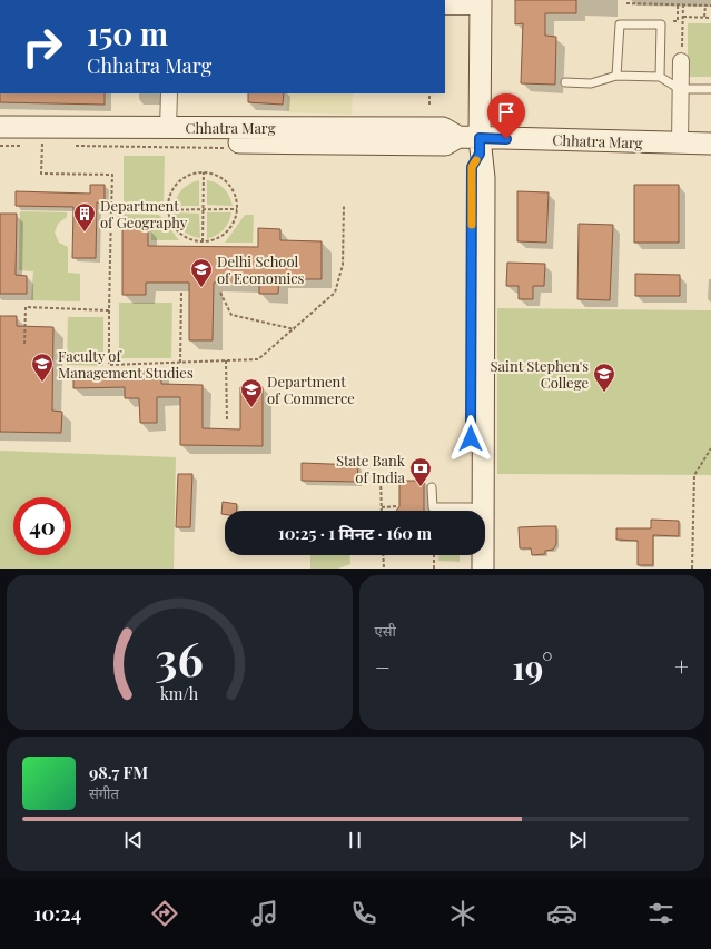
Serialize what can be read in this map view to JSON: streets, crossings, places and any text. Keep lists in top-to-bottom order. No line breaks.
{"streets":{"street":["Chhatra Marg"]},"places":{"building":["Department of Geography"],"school or university":["Delhi School of Economics","Faculty of Management Studies","Saint Stephen's College","Department of Commerce"],"bank":["State Bank of India"]},"page":{"turn":["150 m","Chhatra Marg"],"limit":"40","trip":"10:25 · 1 मिनट · 160 m","tile":"एसी","heat":["−","19°","+"],"song":["98.7 FM","संगीत"],"tabs":"10:24","gauge":["36","km/h"]}}
